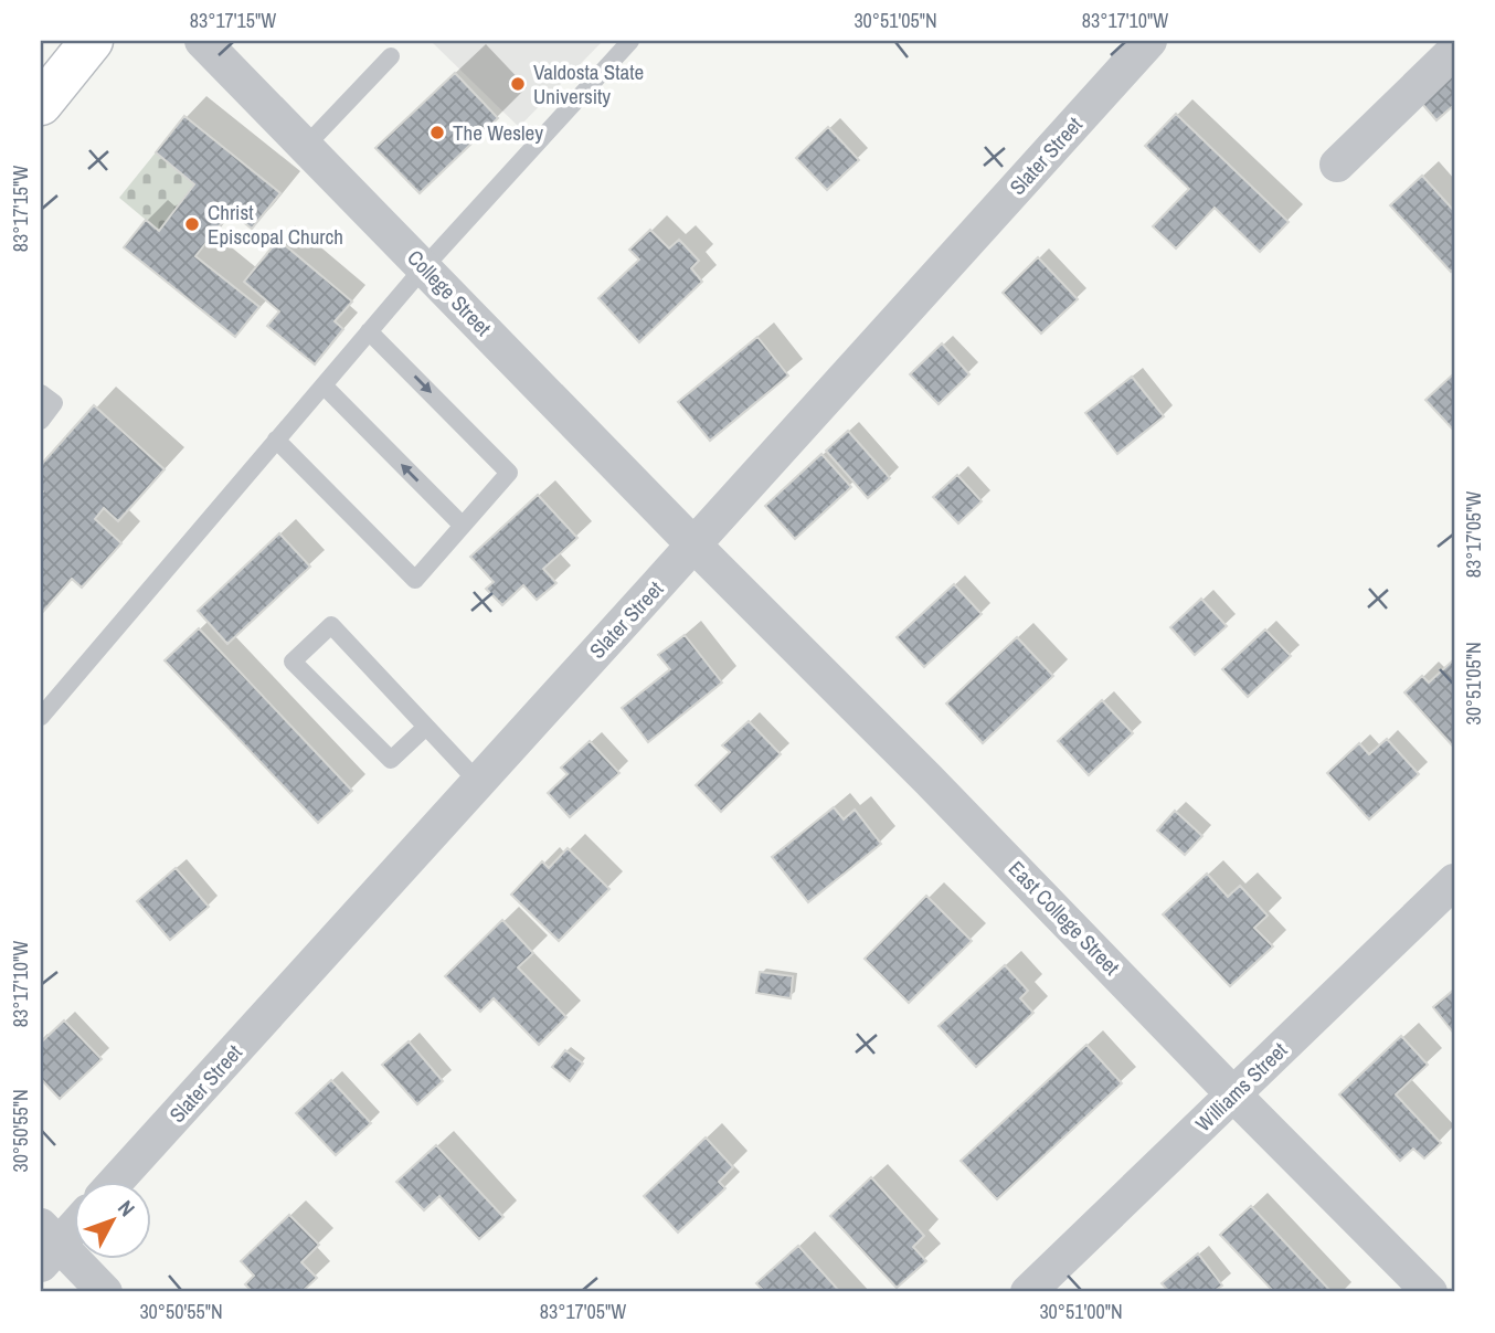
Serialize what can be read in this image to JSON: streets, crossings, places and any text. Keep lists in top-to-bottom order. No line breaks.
{"streets":{"street":["Slater Street","College Street","East College Street","Williams Street"]},"crossings":[["Slater Street","College Street"],["Slater Street","East College Street"],["College Street","East College Street"],["East College Street","Williams Street"]],"places":["Valdosta State University","The Wesley","Christ Episcopal Church"],"north":"top right","coordinates":["83°17'15\"W","30°51'05\"N","83°17'10\"W","83°17'05\"W","30°50'55\"N","30°51'00\"N"]}
